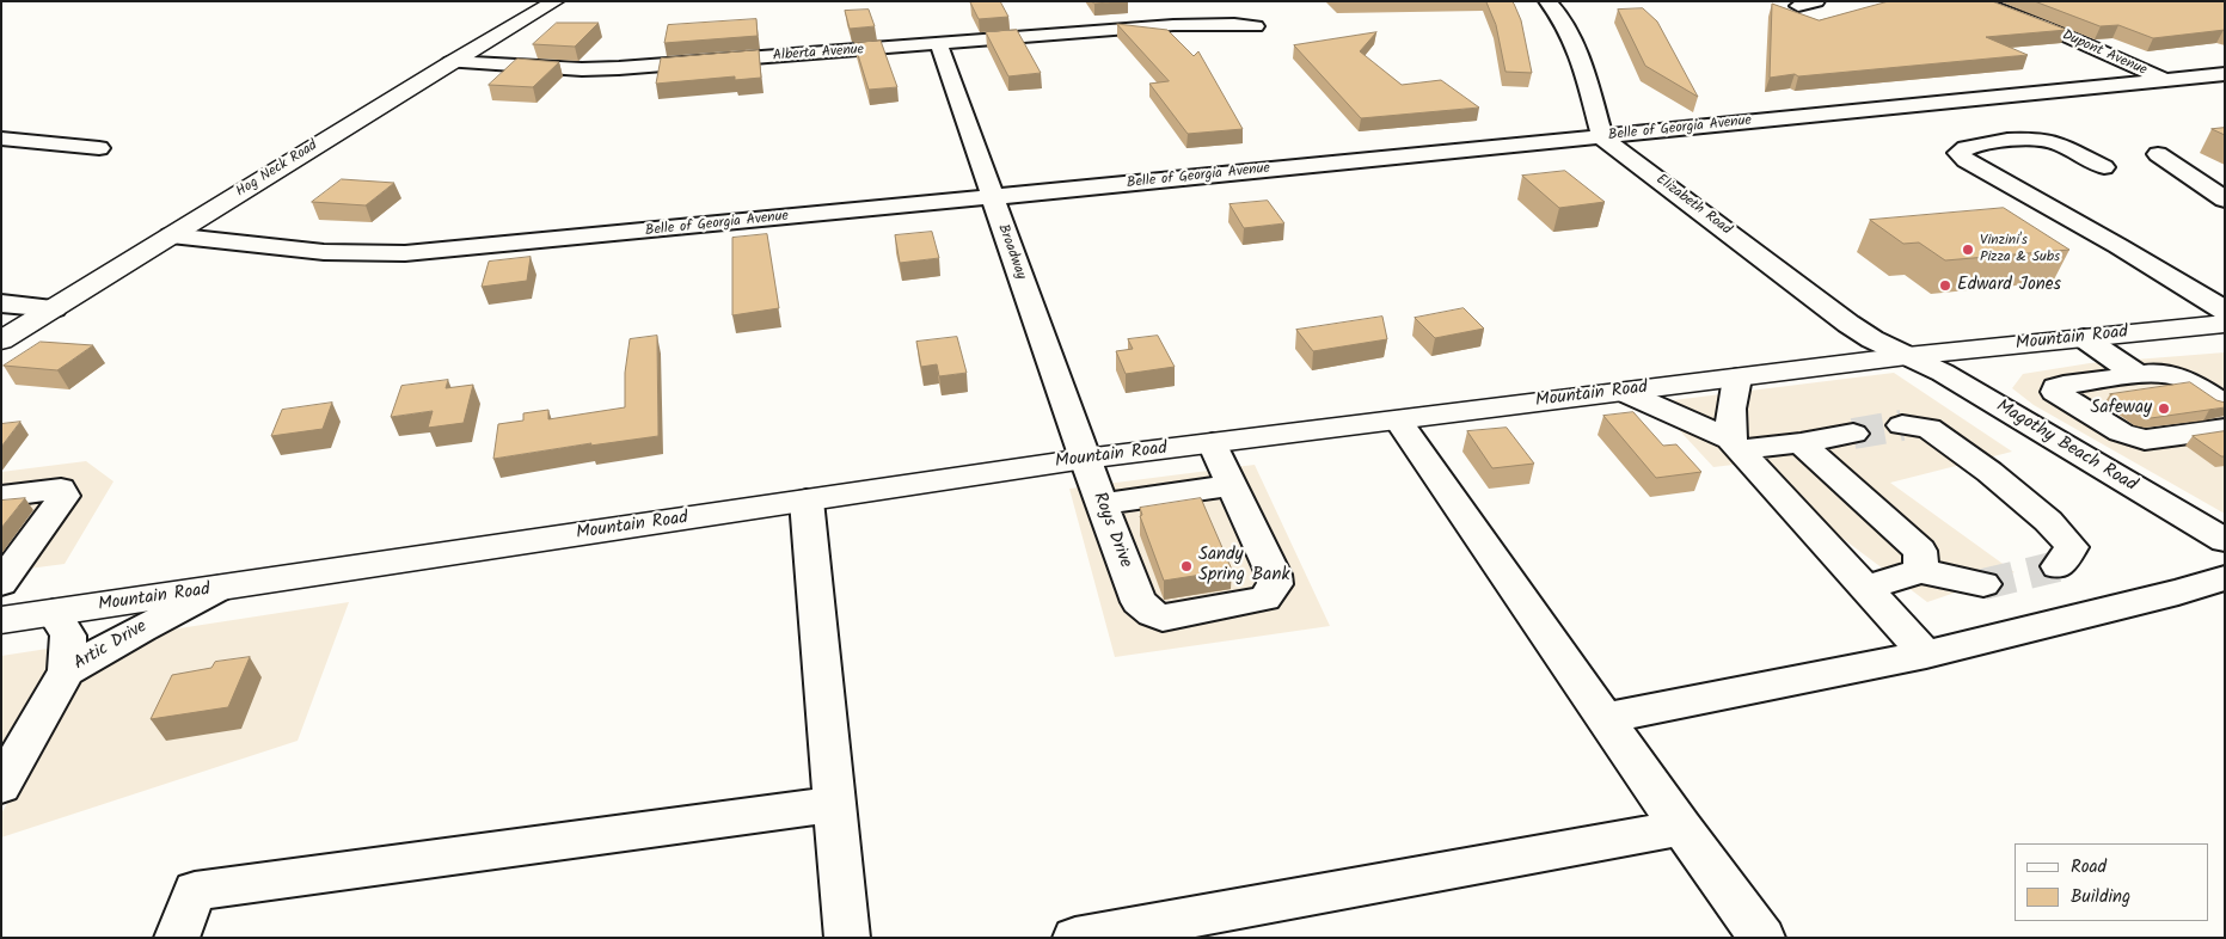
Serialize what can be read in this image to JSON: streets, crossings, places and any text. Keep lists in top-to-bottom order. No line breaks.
{"streets":{"main road":["Hog Neck Road","Mountain Road"],"street":["Alberta Avenue","Dupont Avenue","Belle of Georgia Avenue","Elizabeth Road","Broadway","Magothy Beach Road","Roys Drive","Artic Drive"]},"crossings":[["Alberta Avenue","Hog Neck Road"],["Alberta Avenue","Broadway"],["Dupont Avenue","Belle of Georgia Avenue"],["Belle of Georgia Avenue","Hog Neck Road"],["Belle of Georgia Avenue","Elizabeth Road"],["Belle of Georgia Avenue","Broadway"],["Elizabeth Road","Mountain Road"],["Elizabeth Road","Magothy Beach Road"],["Broadway","Mountain Road"],["Broadway","Roys Drive"],["Mountain Road","Magothy Beach Road"],["Mountain Road","Roys Drive"],["Mountain Road","Artic Drive"]],"places":["Vinzini's Pizza & Subs","Edward Jones","Safeway","Sandy Spring Bank"],"legend":["Road","Building"]}
